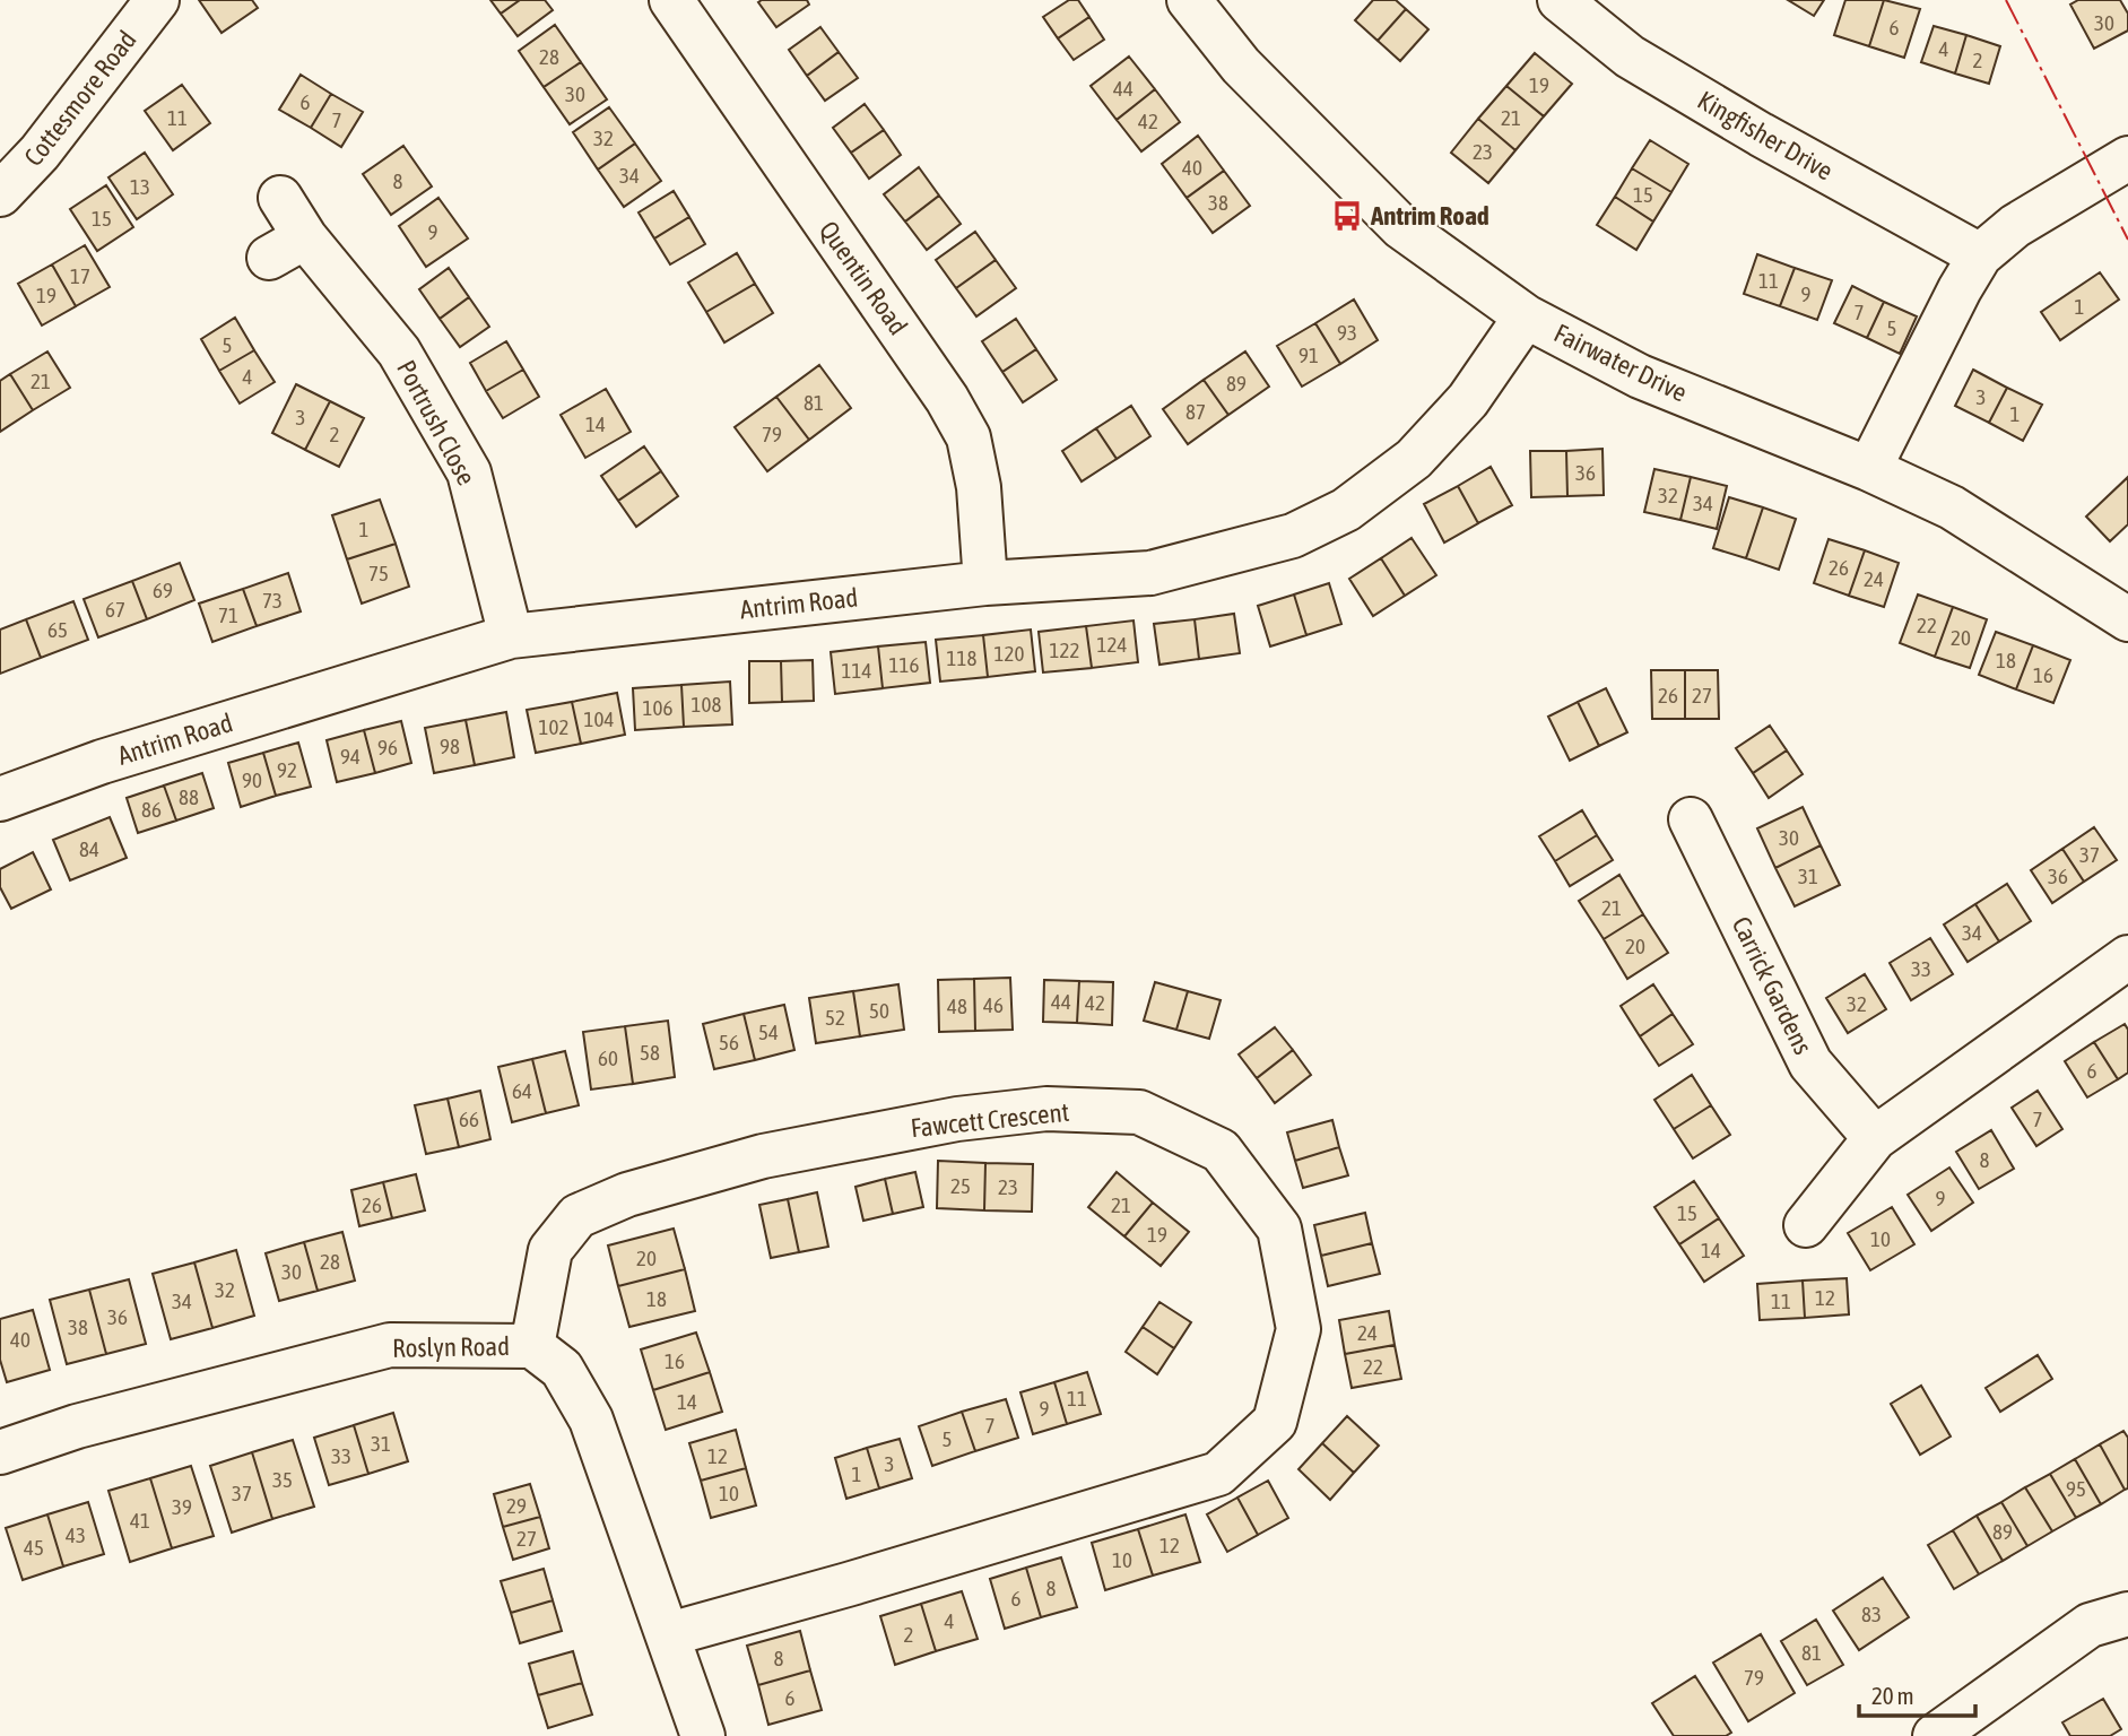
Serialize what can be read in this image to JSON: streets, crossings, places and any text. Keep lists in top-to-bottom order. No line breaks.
{"streets":{"street":["Cottesmore Road","Kingfisher Drive","Quentin Road","Fairwater Drive","Portrush Close","Antrim Road","Carrick Gardens","Fawcett Crescent","Roslyn Road"]},"crossings":[["Quentin Road","Antrim Road"],["Fairwater Drive","Antrim Road"],["Portrush Close","Antrim Road"],["Fawcett Crescent","Roslyn Road"]],"places":{"bus stop":["Antrim Road"]},"house_numbers":["30","6","4","28","2","19","44","30","6","11","21","7","42","32","23","40","34","8","13","15","38","15","9","17","11","9","19","1","7","5","93","5","91","4","21","89","3","81","87","1","3","14","2","79","36","32","34","1","26","75","24","69","73","67","71","22","65","20","124","122","120","118","18","116","114","16","26","27","108","106","104","102","98","96","94","92","90","88","86","30","84","37","31","36","21","34","20","33","44","42","32","46","48","50","52","54","56","58","60","6","64","66","7","8","25","23","9","26","21","15","19","10","14","20","28","30","32","12","18","34","11","36","38","24","40","16","22","11","14","9","7","5","31","33","12","3","1","35","95","37","10","29","39","41","89","43","27","12","45","10","8","6","83","4","2","81","8","79","6"],"scale_bar":"20 m"}
